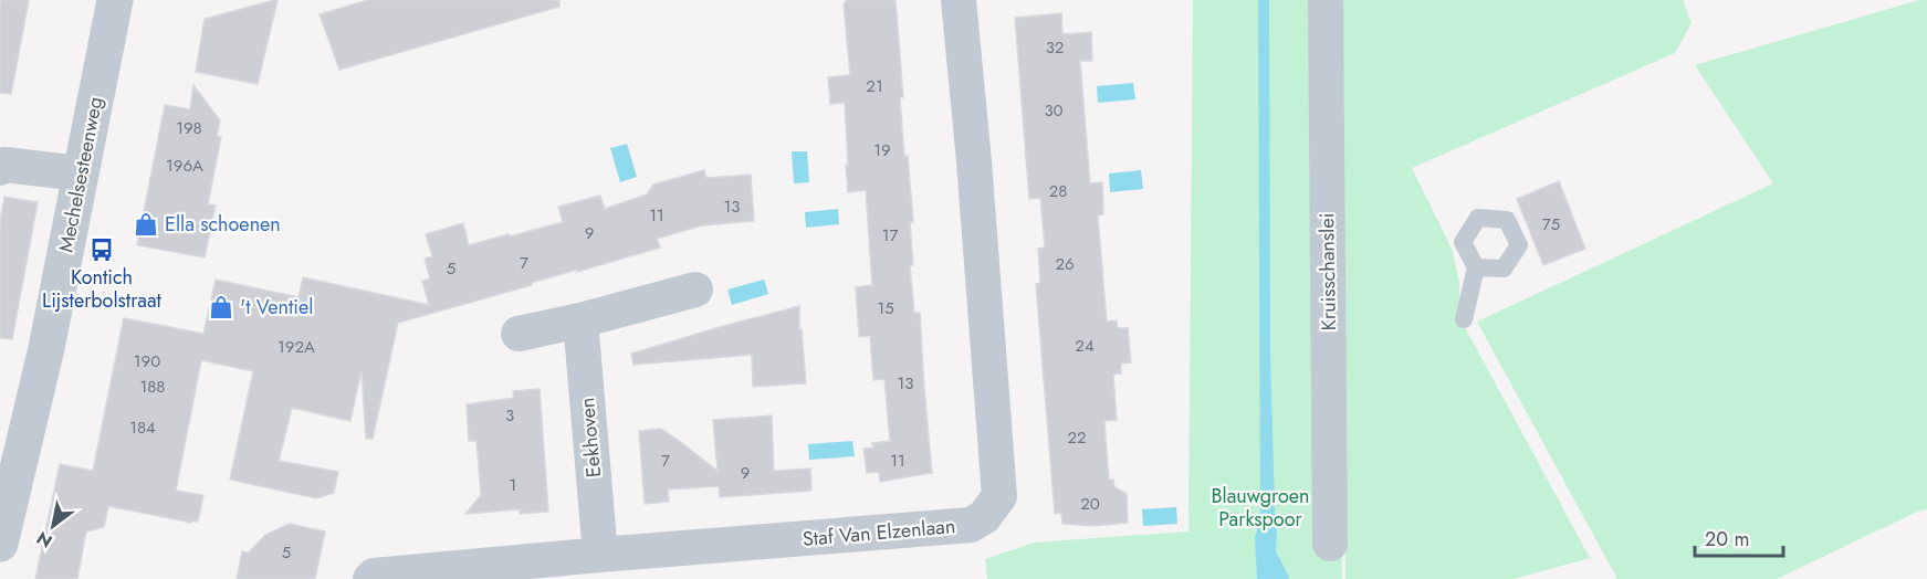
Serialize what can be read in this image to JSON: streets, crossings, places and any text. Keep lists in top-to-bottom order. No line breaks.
{"streets":{"street":["Mechelsesteenweg","Kruisschanslei","Eekhoven","Staf Van Elzenlaan"]},"crossings":[["Eekhoven","Staf Van Elzenlaan"]],"parks":["Blauwgroen Parkspoor"],"places":{"shop":["Ella schoenen","'t Ventiel"],"bus stop":["Kontich Lijsterbolstraat"]},"house_numbers":["32","21","30","198","19","196A","28","13","11","75","9","17","7","26","5","15","24","192A","190","13","188","3","184","22","7","11","9","1","20","5"],"scale_bar":"20 m","north":"bottom left"}
